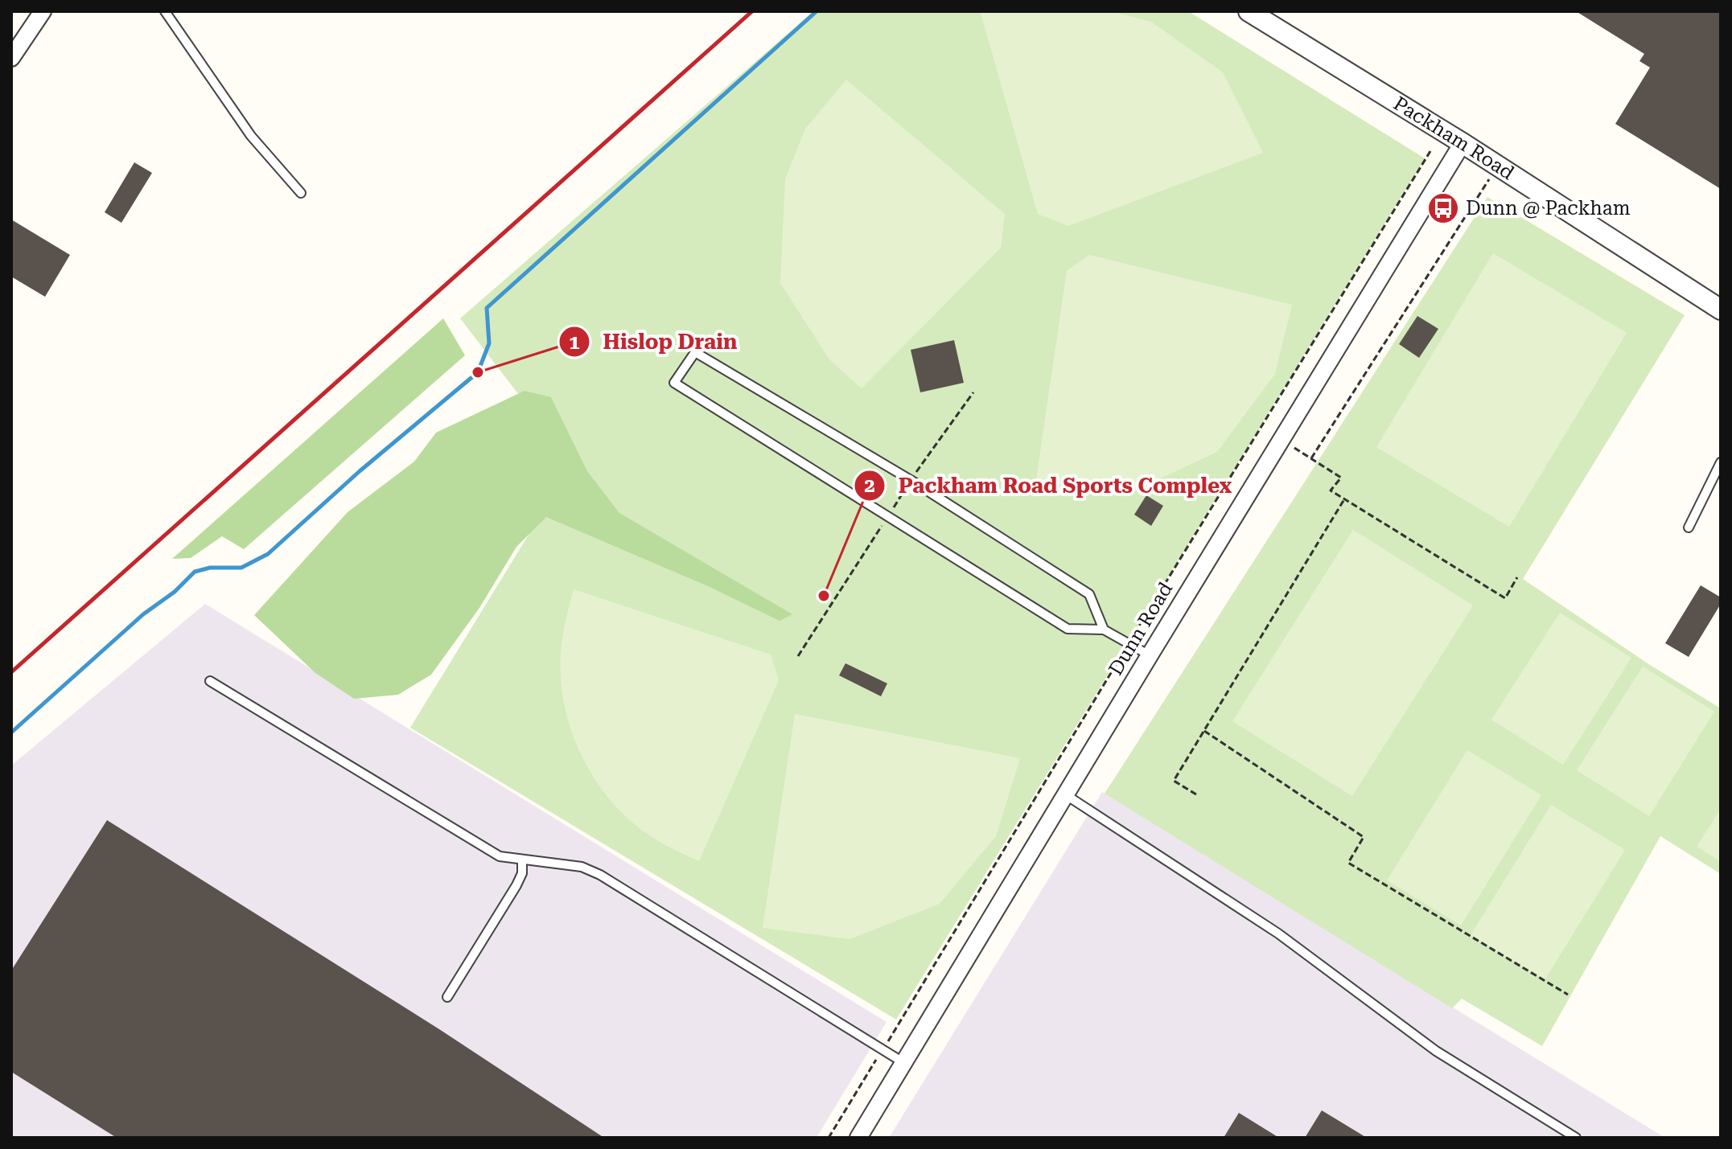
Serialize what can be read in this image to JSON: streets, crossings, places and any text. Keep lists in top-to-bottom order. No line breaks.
{"streets":{"street":["Packham Road","Dunn Road"]},"crossings":[["Packham Road","Dunn Road"]],"places":{"bus stop":["Dunn @ Packham"],"other":["Hislop Drain","Packham Road Sports Complex"]}}
